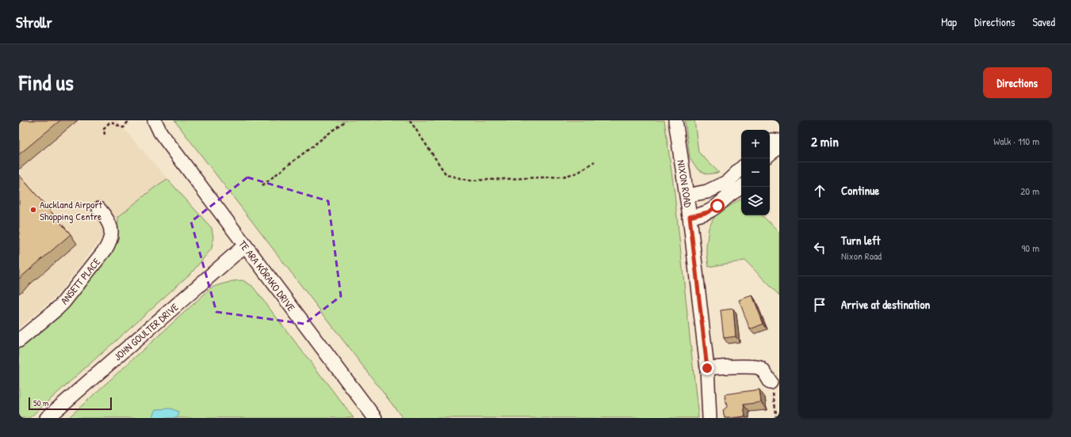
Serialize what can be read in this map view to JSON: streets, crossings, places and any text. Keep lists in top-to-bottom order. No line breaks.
{"streets":{"street":["NIXON ROAD","TE ARA KŌRAKO DRIVE","ANSETT PLACE","JOHN GOULTER DRIVE"]},"crossings":[["TE ARA KŌRAKO DRIVE","JOHN GOULTER DRIVE"]],"places":["Auckland Airport Shopping Centre"],"scale_bar":"50 m","page":{"header":"Strollr","nav":["Map","Directions","Saved"],"title":"Find us","buttons":"Directions","heading":["2 min","Walk · 110 m"],"map_buttons":["+","−"],"list":[["Continue","20 m"],["Turn left","Nixon Road","90 m"],"Arrive at destination"],"scale":"50 m"}}
